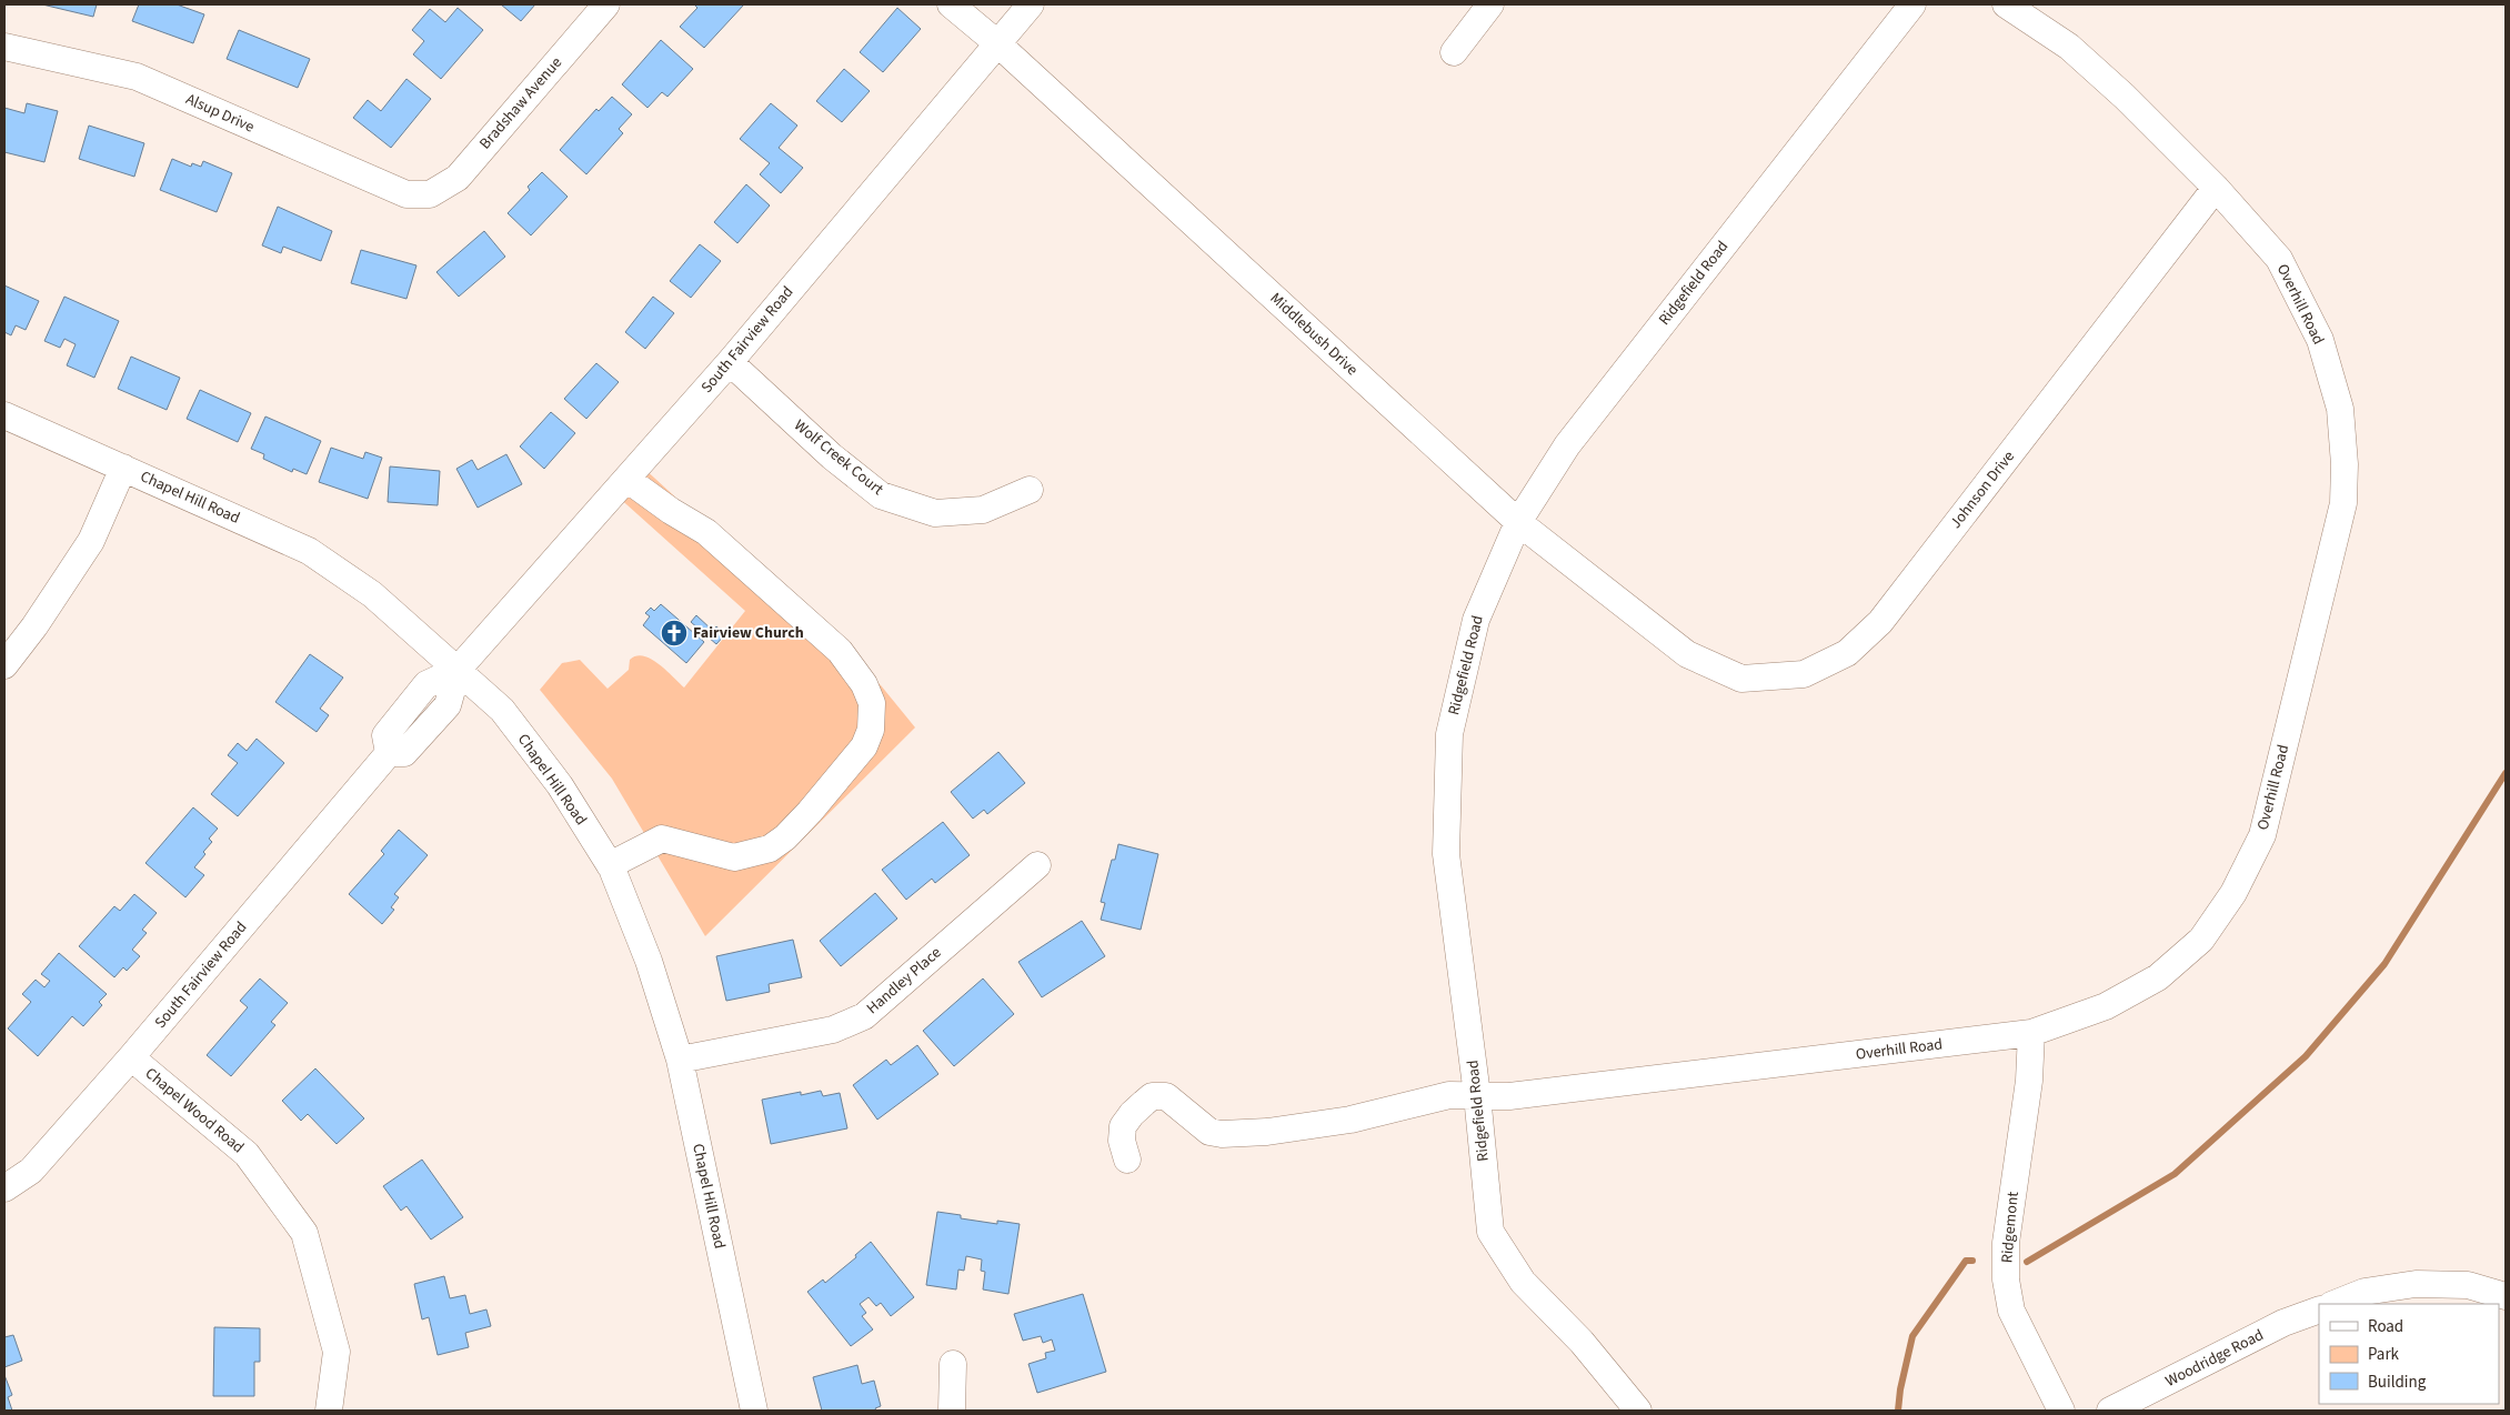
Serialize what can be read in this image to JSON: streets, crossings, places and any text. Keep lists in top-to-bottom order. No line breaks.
{"streets":{"street":["Bradshaw Avenue","Alsup Drive","Ridgefield Road","Overhill Road","Middlebush Drive","South Fairview Road","Wolf Creek Court","Johnson Drive","Chapel Hill Road","Handley Place","Chapel Wood Road","Ridgemont","Woodridge Road"]},"crossings":[["Bradshaw Avenue","Alsup Drive"],["Ridgefield Road","Overhill Road"],["Ridgefield Road","Middlebush Drive"],["Overhill Road","Johnson Drive"],["Overhill Road","Ridgemont"],["Middlebush Drive","South Fairview Road"],["Middlebush Drive","Johnson Drive"],["South Fairview Road","Wolf Creek Court"],["South Fairview Road","Chapel Hill Road"],["South Fairview Road","Chapel Wood Road"],["Chapel Hill Road","Handley Place"]],"places":{"church":["Fairview Church"]},"legend":["Road","Park","Building"]}
